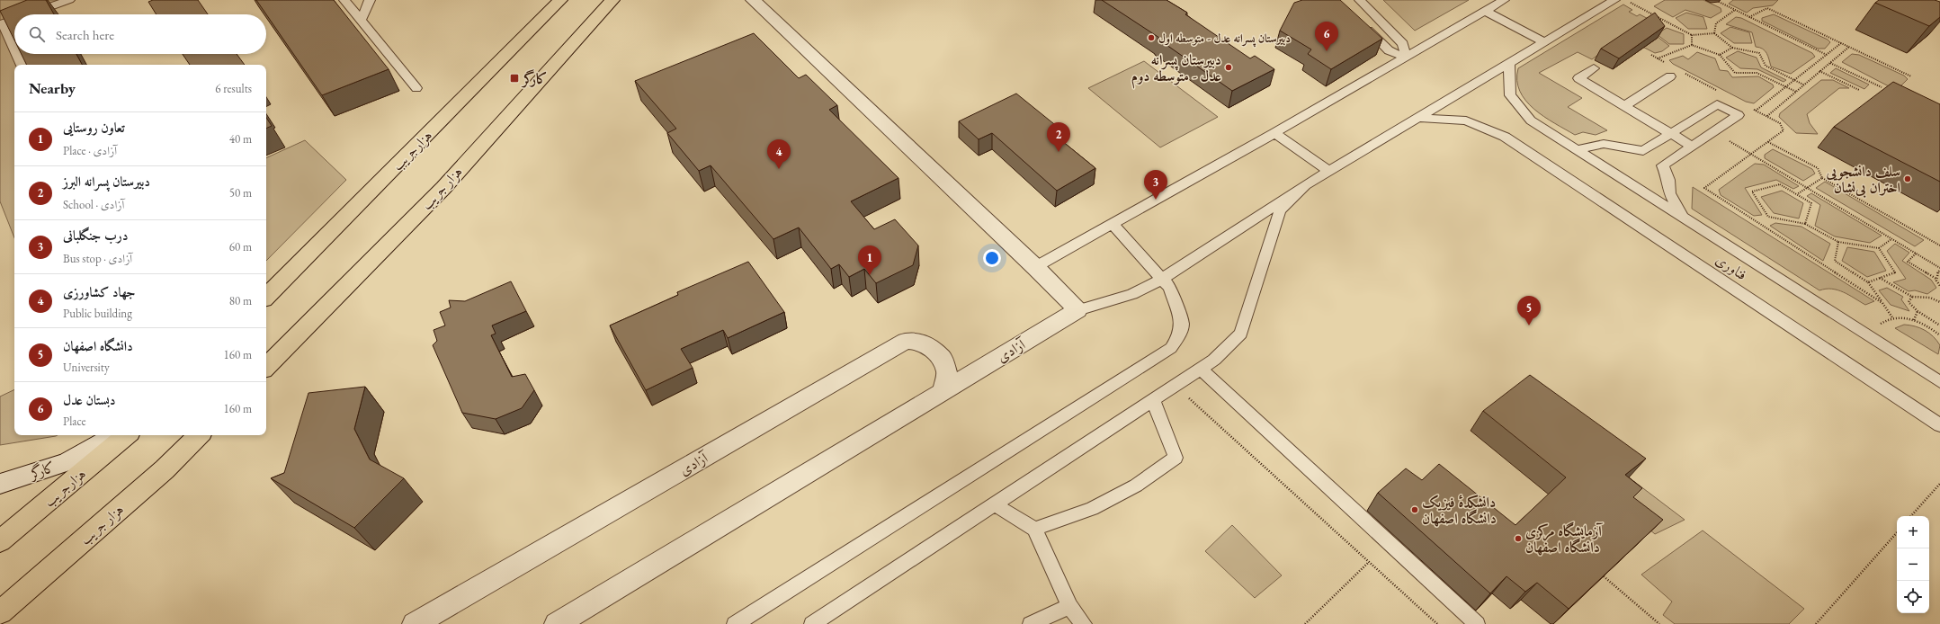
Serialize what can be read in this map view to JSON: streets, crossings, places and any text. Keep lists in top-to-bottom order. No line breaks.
{"streets":{"main road":["هزارجریب","هزار جریب"],"street":["آزادی","کارگر"],"lane":["فناوری"]},"places":{"other":["دبیرستان پسرانه عدل - متوسطه اول","دبیرستان پسرانه عدل - متوسطه دوم","سلف دانشجویی اختران بی‌نشان","دانشکدهٔ فیزیک دانشگاه اصفهان","آزمایشگاه مرکزی دانشگاه اصفهان"],"transit":["کارگر"]},"page":{"search":"Search here","pins":["6","2","4","3","1","5"],"heading":["Nearby","6 results"],"list":[{"mark":"1","name":"تعاون روستایی","note":"Place · آزادی","value":"40 m"},{"mark":"2","name":"دبیرستان پسرانه البرز","note":"School · آزادی","value":"50 m"},{"mark":"3","name":"درب جنگلبانی","note":"Bus stop · آزادی","value":"60 m"},{"mark":"4","name":"جهاد کشاورزی","note":"Public building","value":"80 m"},{"mark":"5","name":"دانشگاه اصفهان","note":"University","value":"160 m"},{"mark":"6","name":"دبستان عدل","note":"Place","value":"160 m"}],"map_buttons":["+","−"]}}
